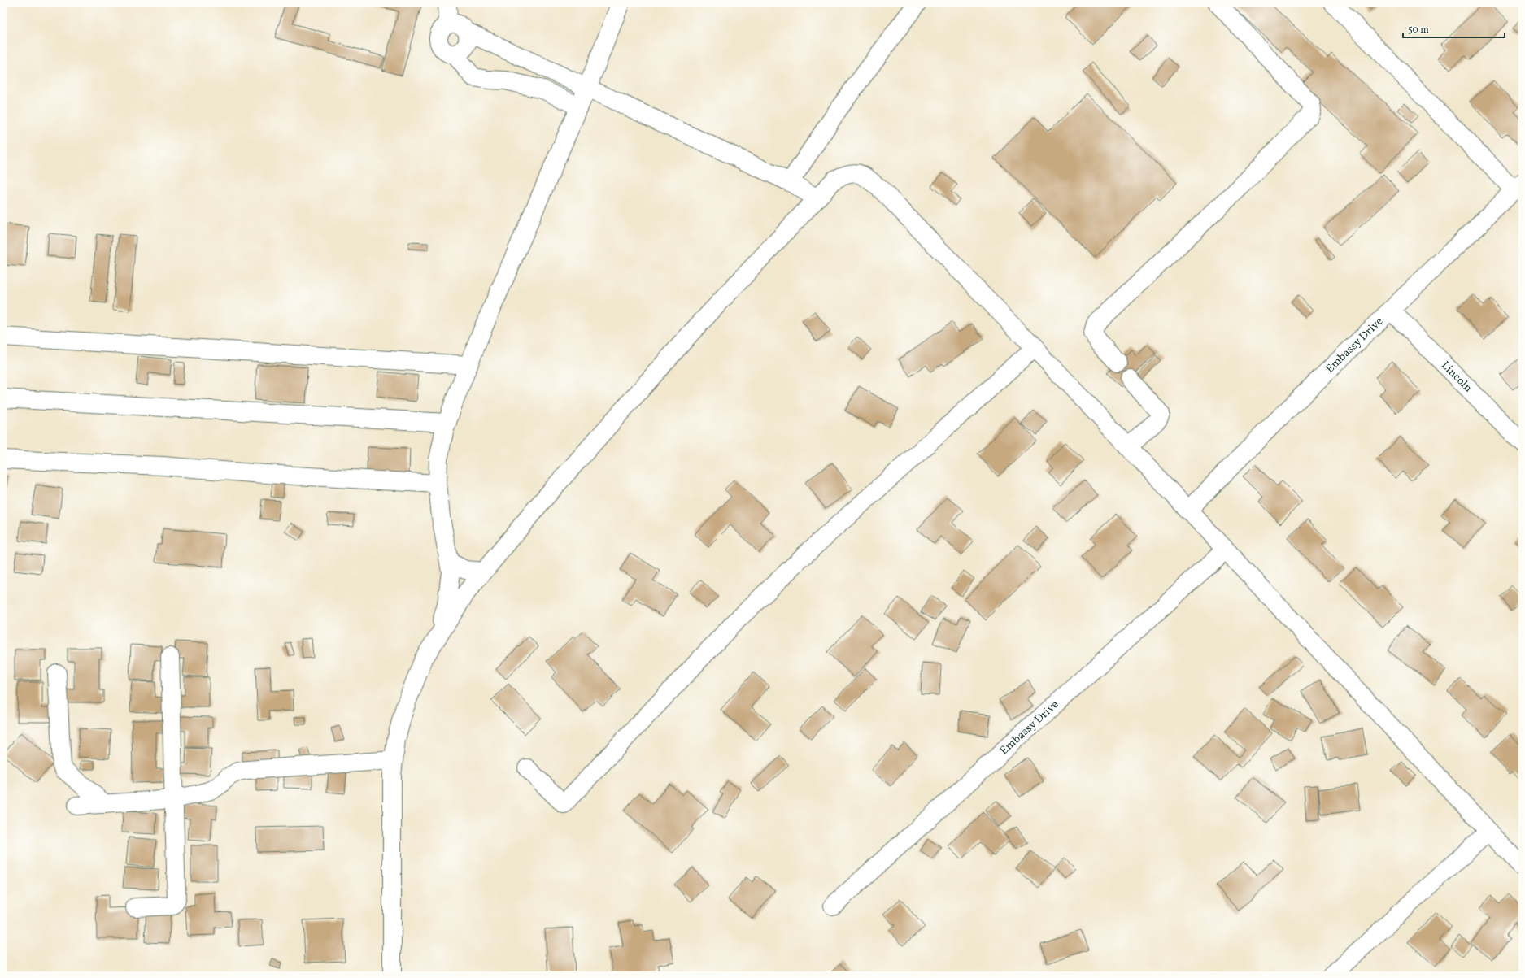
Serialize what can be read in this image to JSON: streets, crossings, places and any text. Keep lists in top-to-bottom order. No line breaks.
{"streets":{"street":["Embassy Drive","Lincoln"]},"crossings":[["Embassy Drive","Lincoln"]],"scale_bar":"50 m"}
